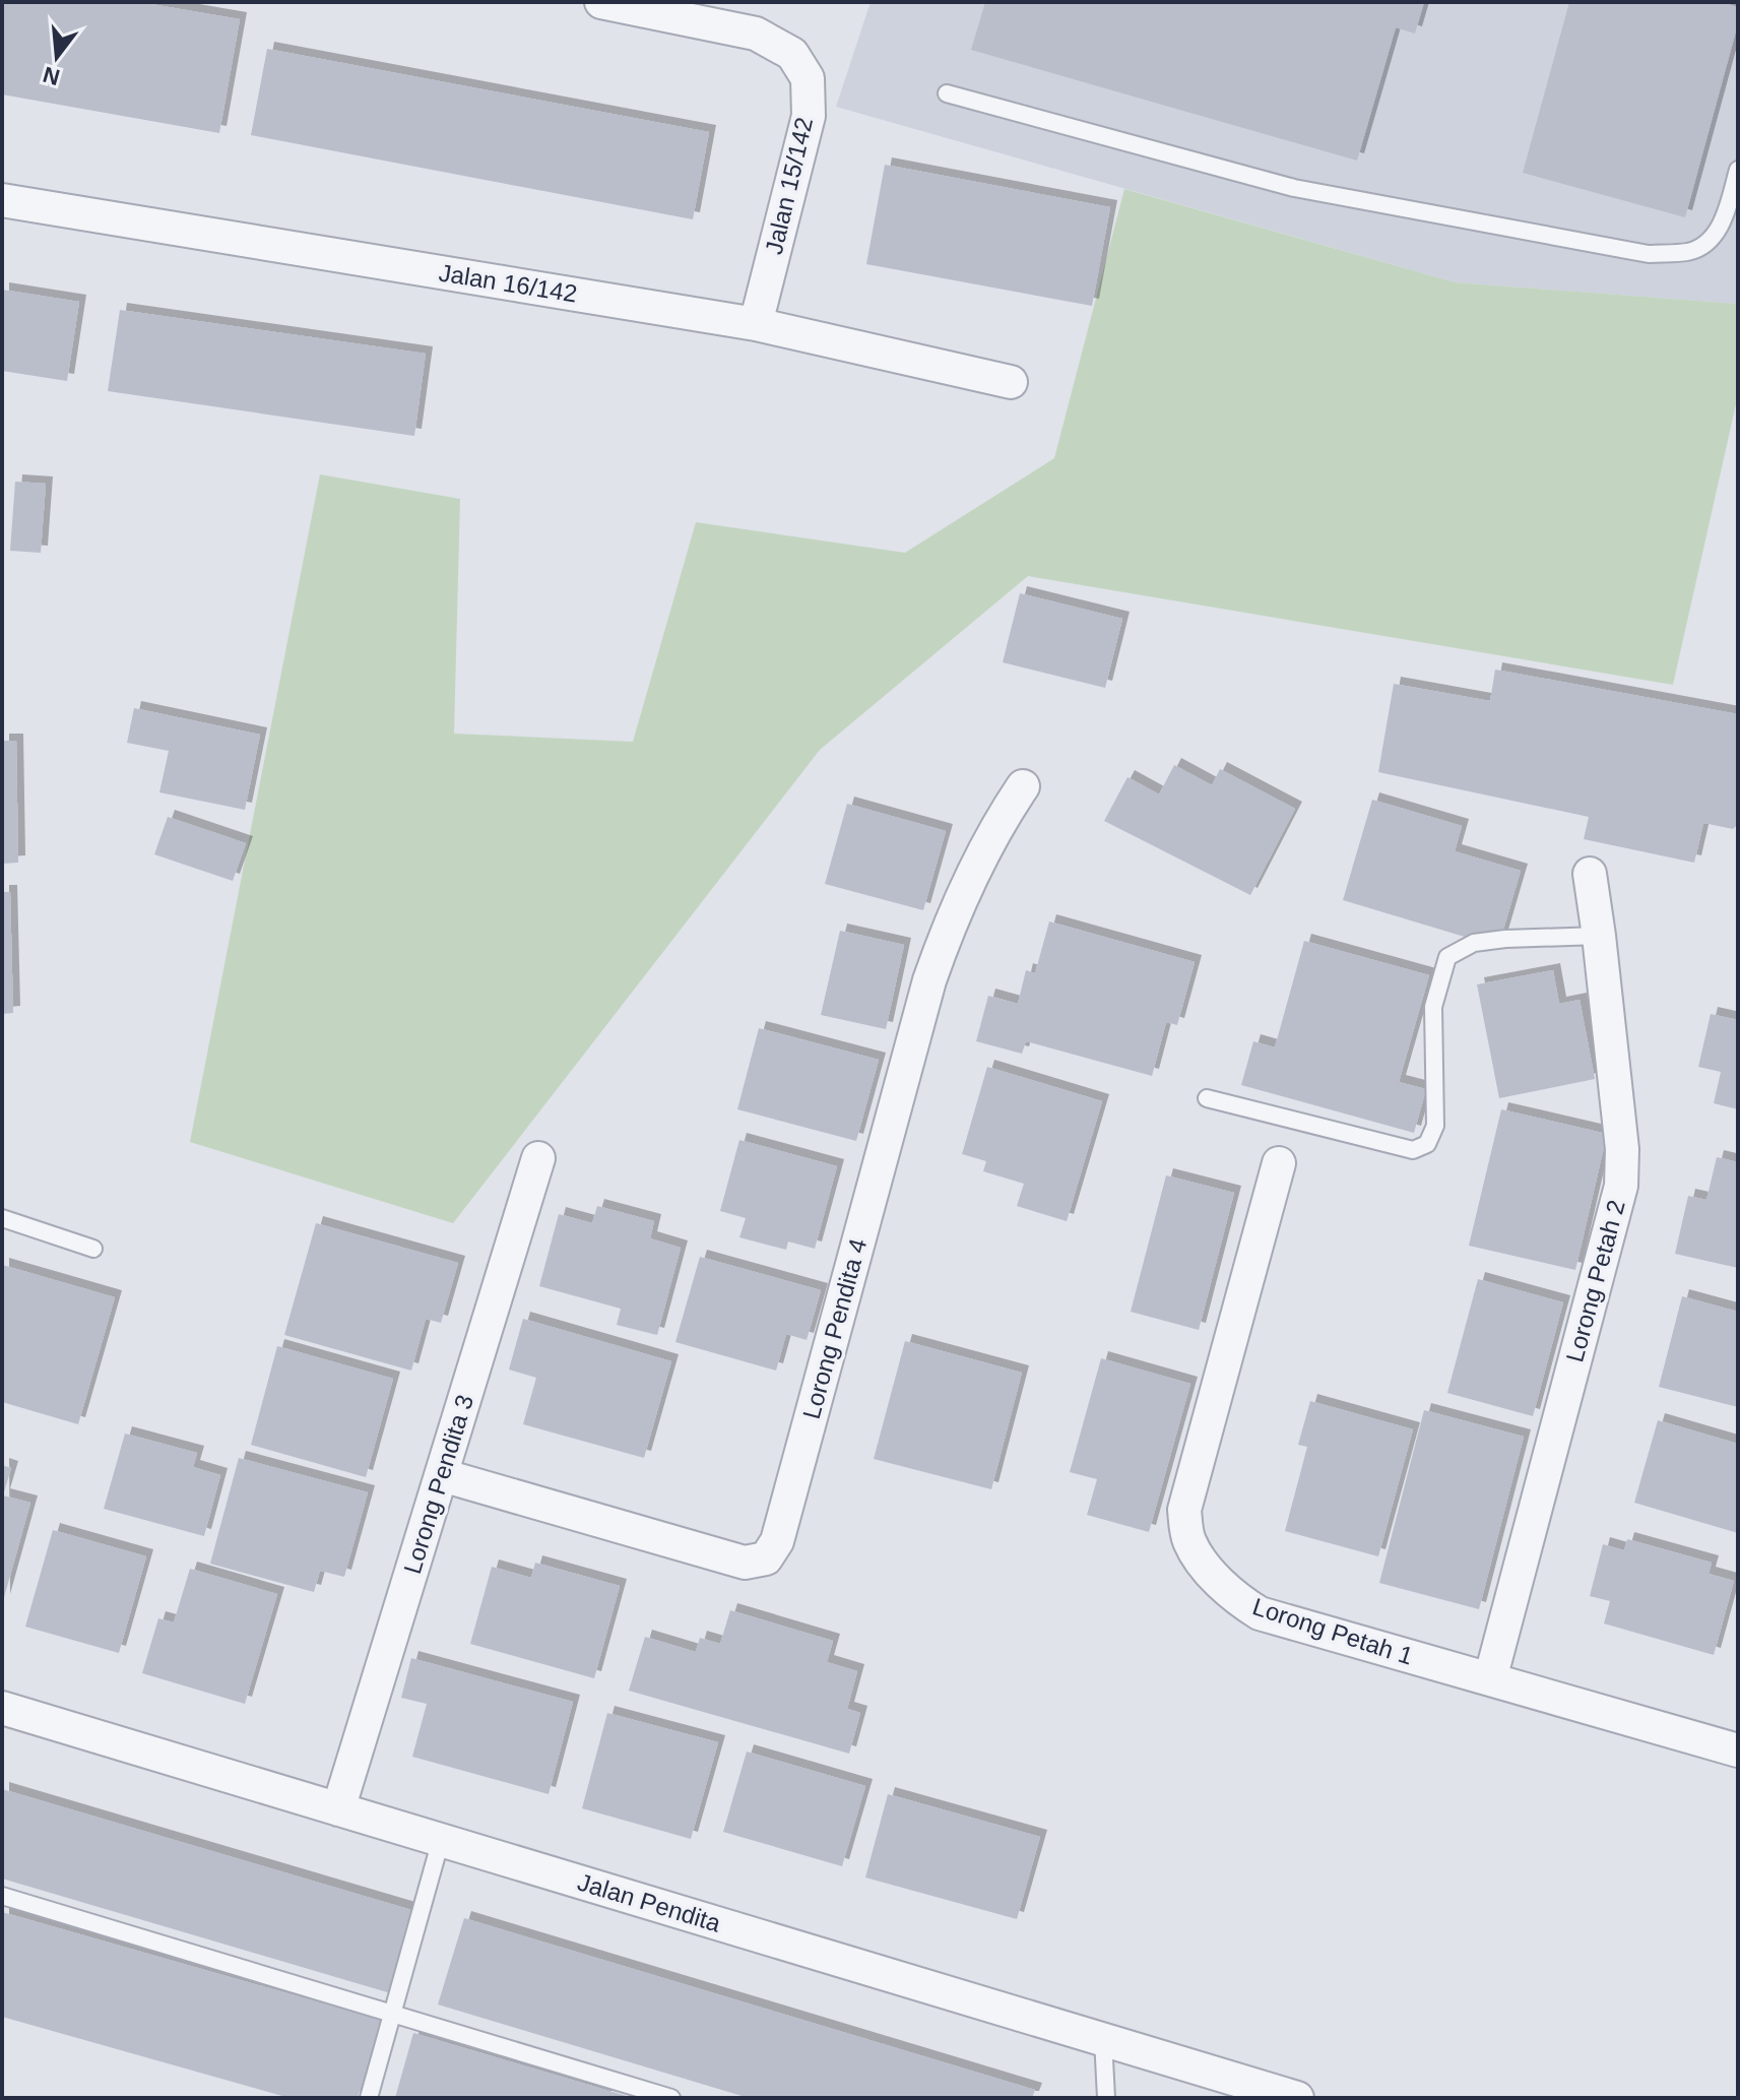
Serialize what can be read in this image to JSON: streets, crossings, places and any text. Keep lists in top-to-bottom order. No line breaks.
{"streets":{"street":["Jalan 15/142","Jalan 16/142","Lorong Petah 2","Lorong Pendita 4","Lorong Pendita 3","Lorong Petah 1","Jalan Pendita"]},"crossings":[["Jalan 15/142","Jalan 16/142"],["Lorong Petah 2","Lorong Petah 1"],["Lorong Pendita 4","Lorong Pendita 3"],["Lorong Pendita 3","Jalan Pendita"]],"north":"bottom"}
